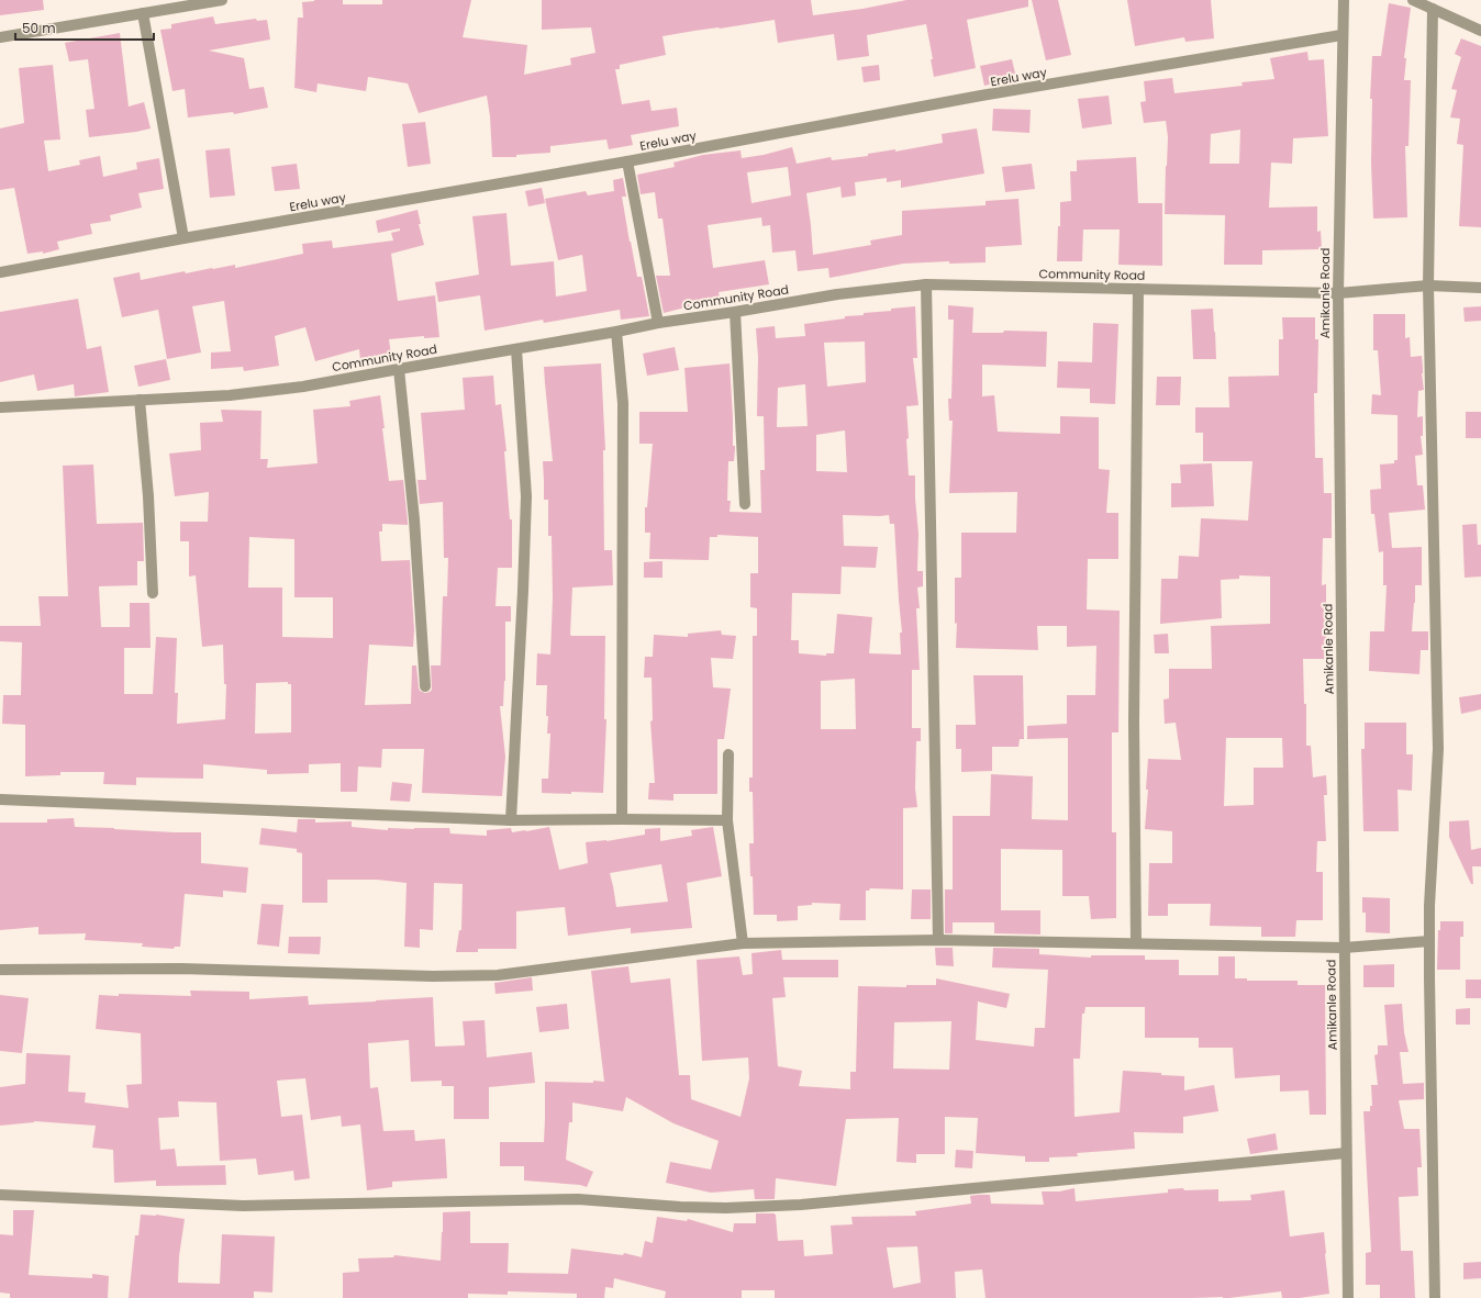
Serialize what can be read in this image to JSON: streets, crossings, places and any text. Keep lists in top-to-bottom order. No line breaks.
{"streets":{"street":["Erelu way","Community Road","Amikanle Road"]},"crossings":[["Erelu way","Amikanle Road"],["Community Road","Amikanle Road"]],"scale_bar":"50 m"}
